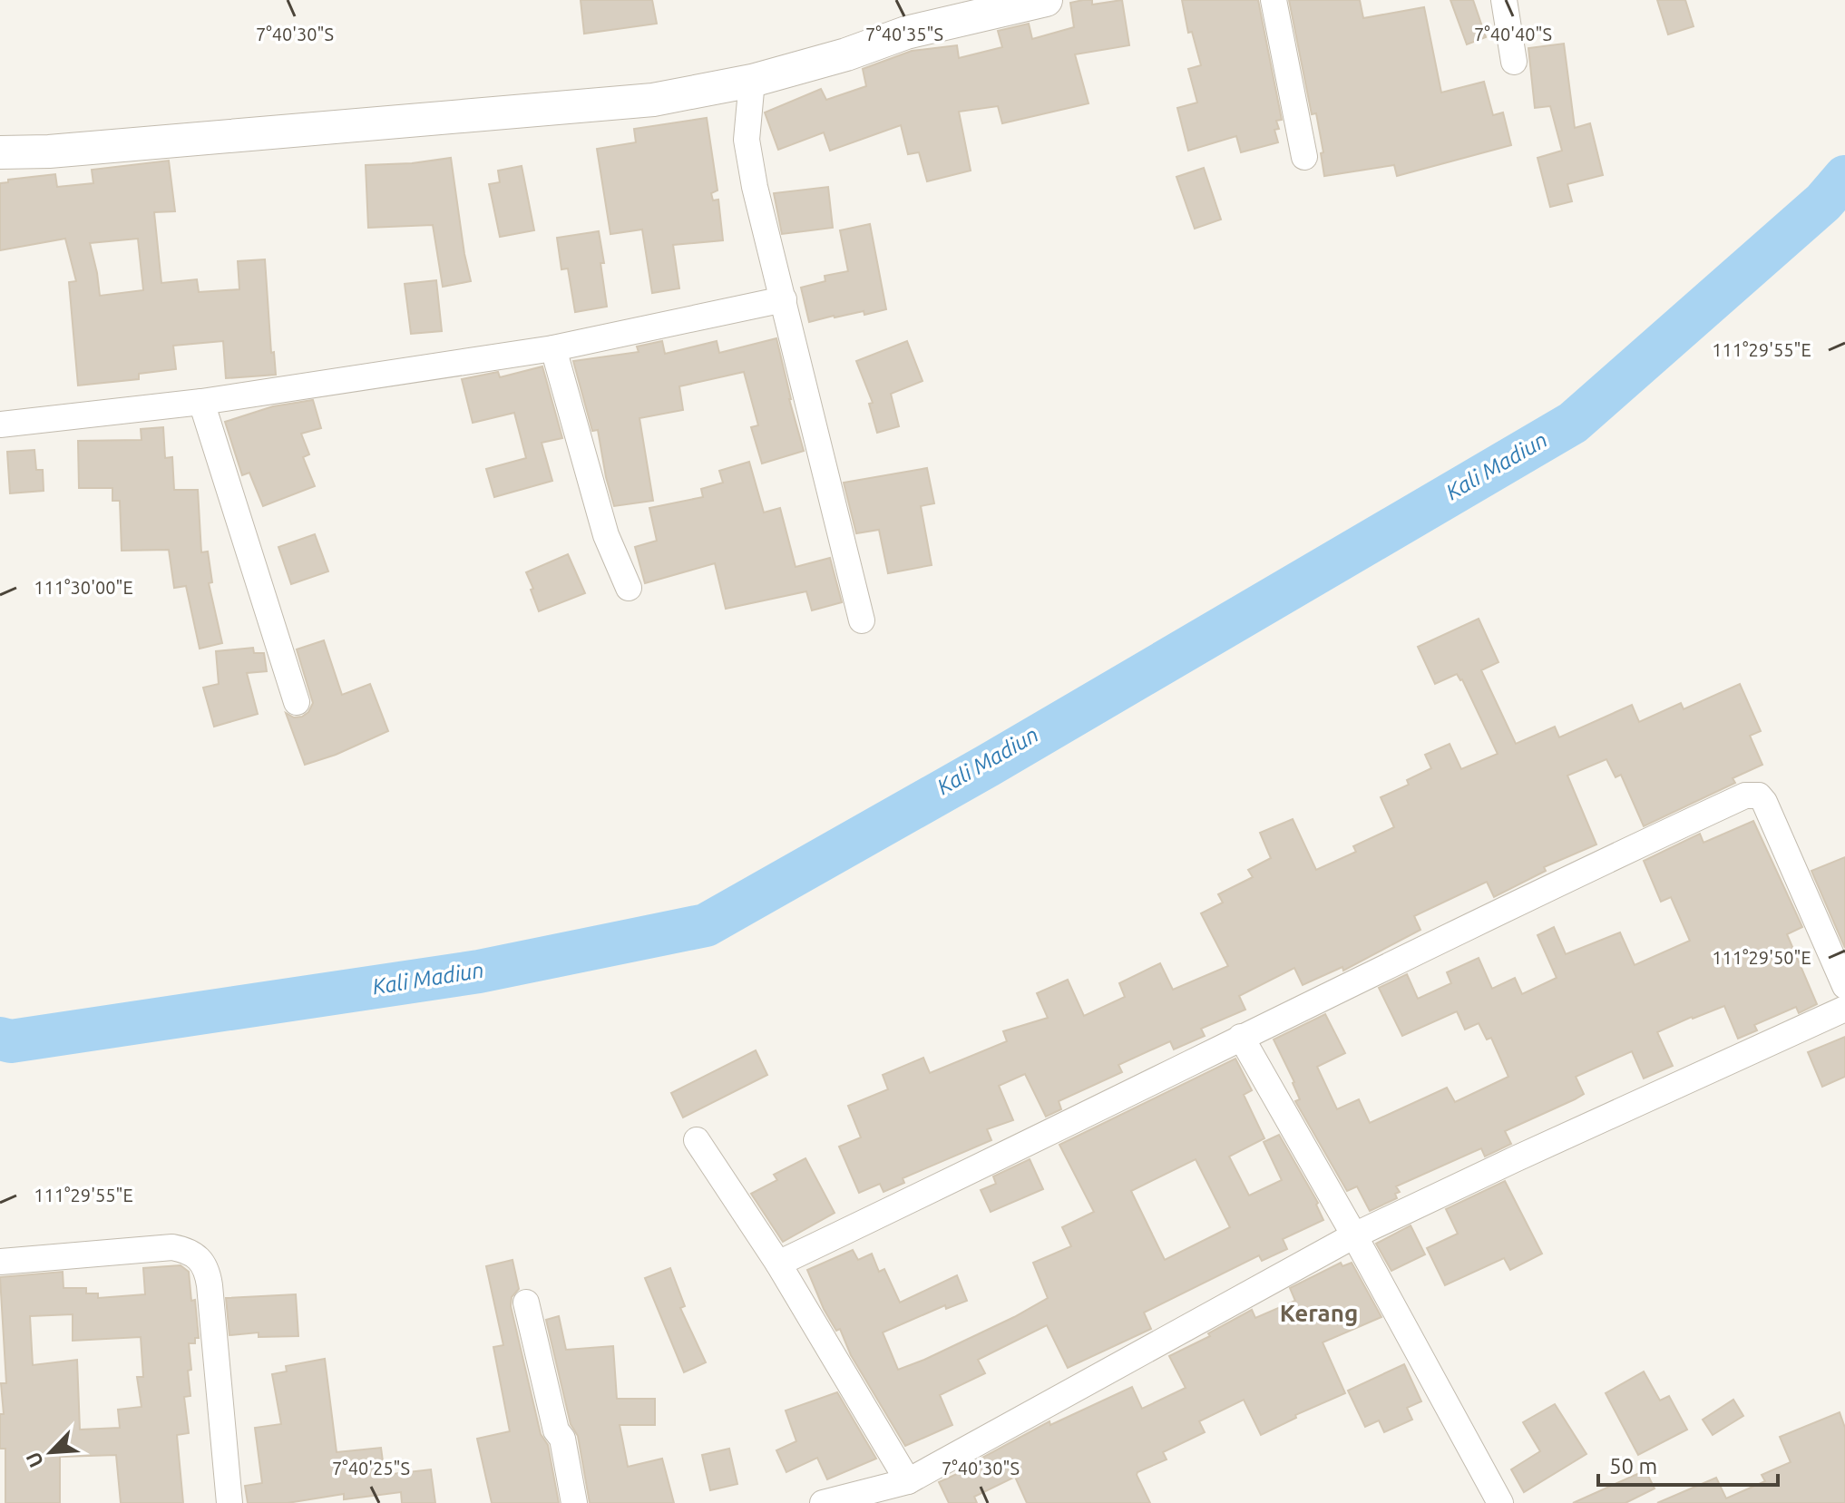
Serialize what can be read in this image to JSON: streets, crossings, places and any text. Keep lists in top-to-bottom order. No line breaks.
{"districts":["Kerang"],"water":["Kali Madiun"],"scale_bar":"50 m","north":"bottom left","coordinates":["7°40'30\"S","7°40'35\"S","7°40'40\"S","111°29'55\"E","111°30'00\"E","111°29'50\"E","7°40'25\"S"]}
